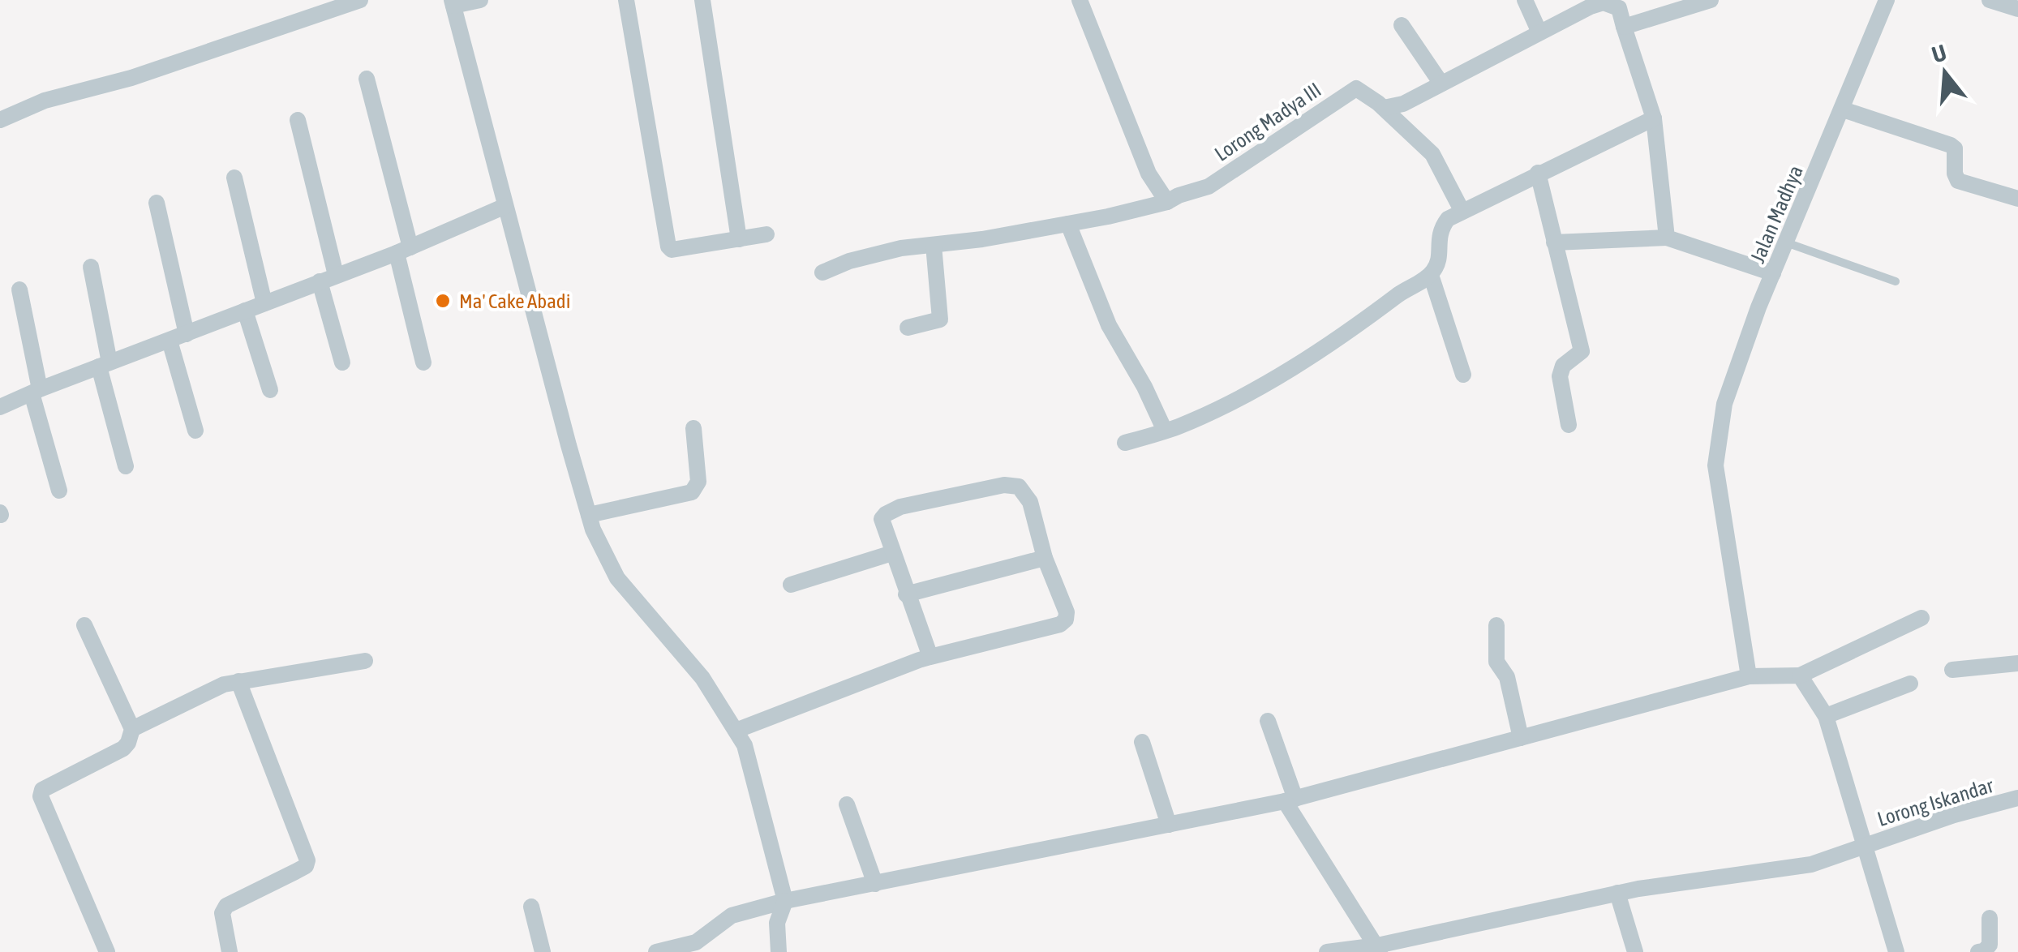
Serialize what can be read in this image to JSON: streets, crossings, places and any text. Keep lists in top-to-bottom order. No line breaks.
{"streets":{"street":["Lorong Madya III","Jalan Madhya","Lorong Iskandar"]},"places":["Ma' Cake Abadi"],"north":"top"}
